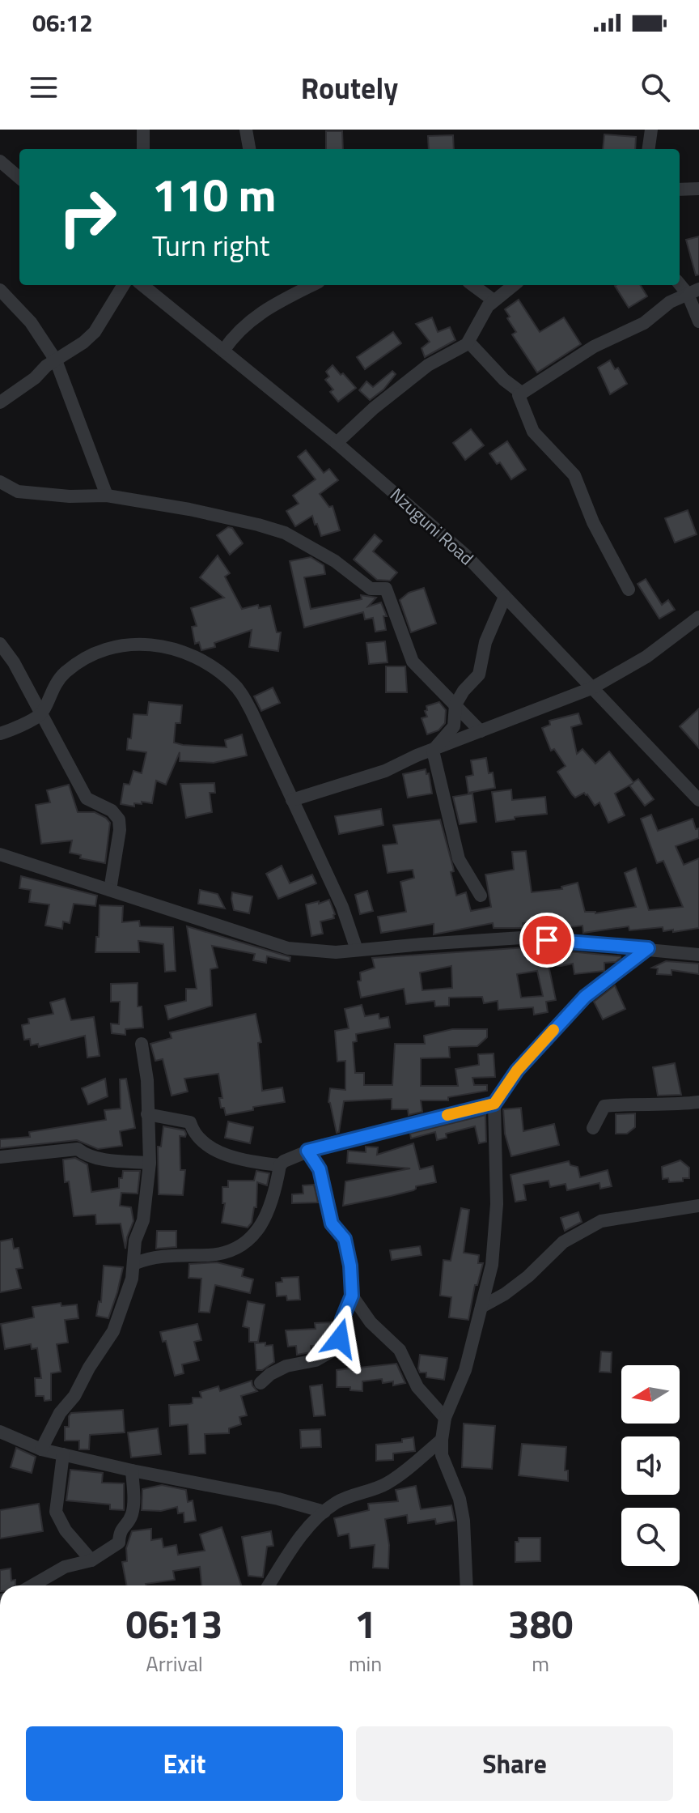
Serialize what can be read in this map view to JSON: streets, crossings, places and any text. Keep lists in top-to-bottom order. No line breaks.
{"streets":{"street":["Nzuguni Road"]},"north":"left","page":{"status":"06:12","header":"Routely","turn":["110 m","Turn right"],"eta":["06:13","Arrival","1","min","380","m"],"buttons":["Exit","Share"]}}
